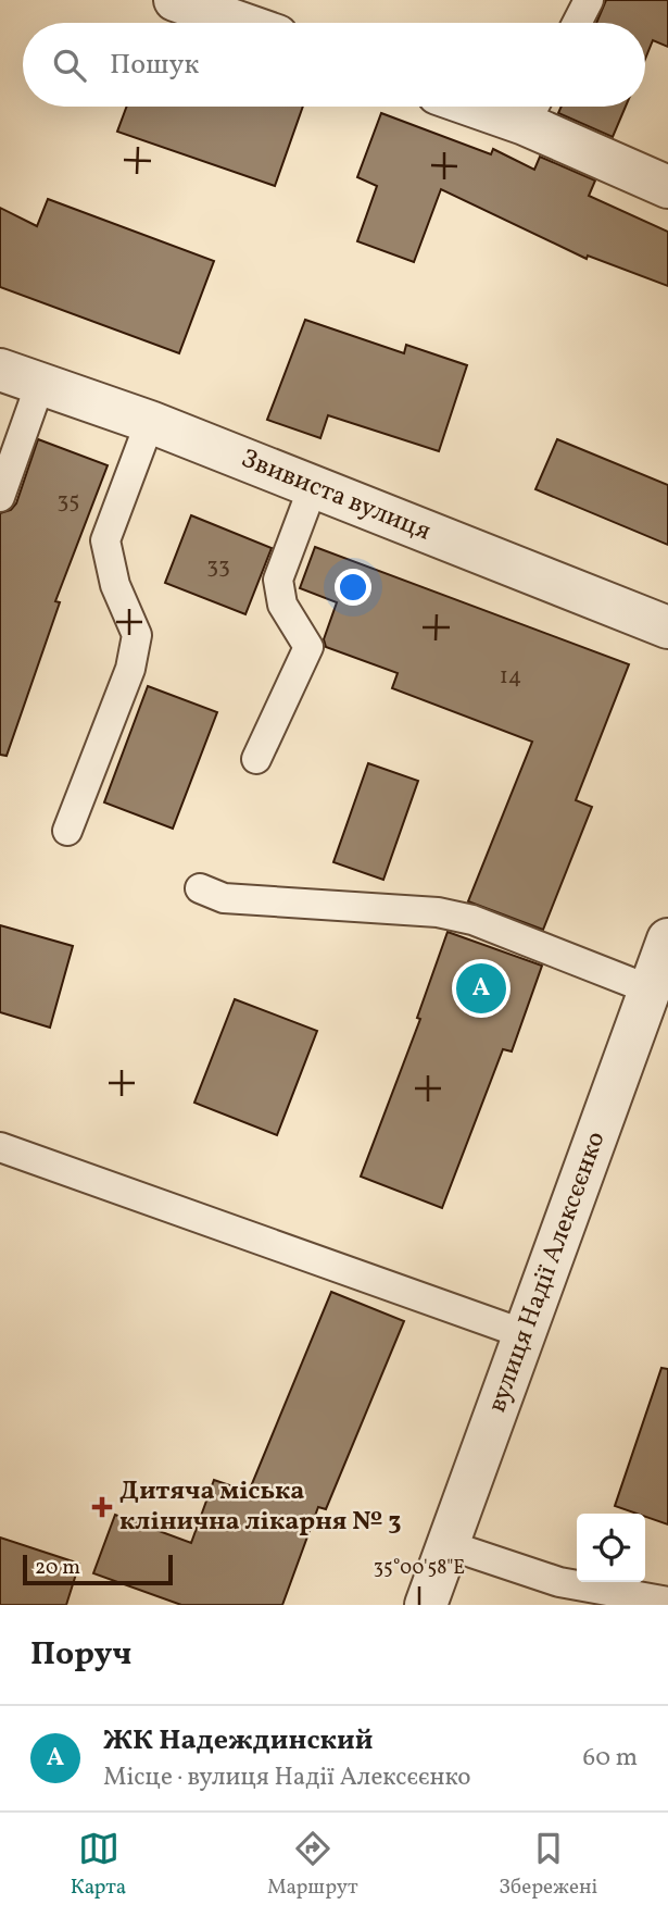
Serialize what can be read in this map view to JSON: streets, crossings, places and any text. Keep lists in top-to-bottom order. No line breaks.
{"streets":{"street":["Звивиста вулиця","вулиця Надії Алексєєнко"]},"places":{"health":["Дитяча міська клінична лікарня № 3"]},"house_numbers":["35","33","14"],"scale_bar":"20 m","page":{"search":"Пошук","pins":"A","scale":"20 m","heading":"Поруч","list":[{"mark":"A","name":"ЖК Надеждинский","note":"Місце · вулиця Надії Алексєєнко","value":"60 m"}],"nav":["Карта","Маршрут","Збережені"]},"coordinates":["35°00'58\"E"]}
